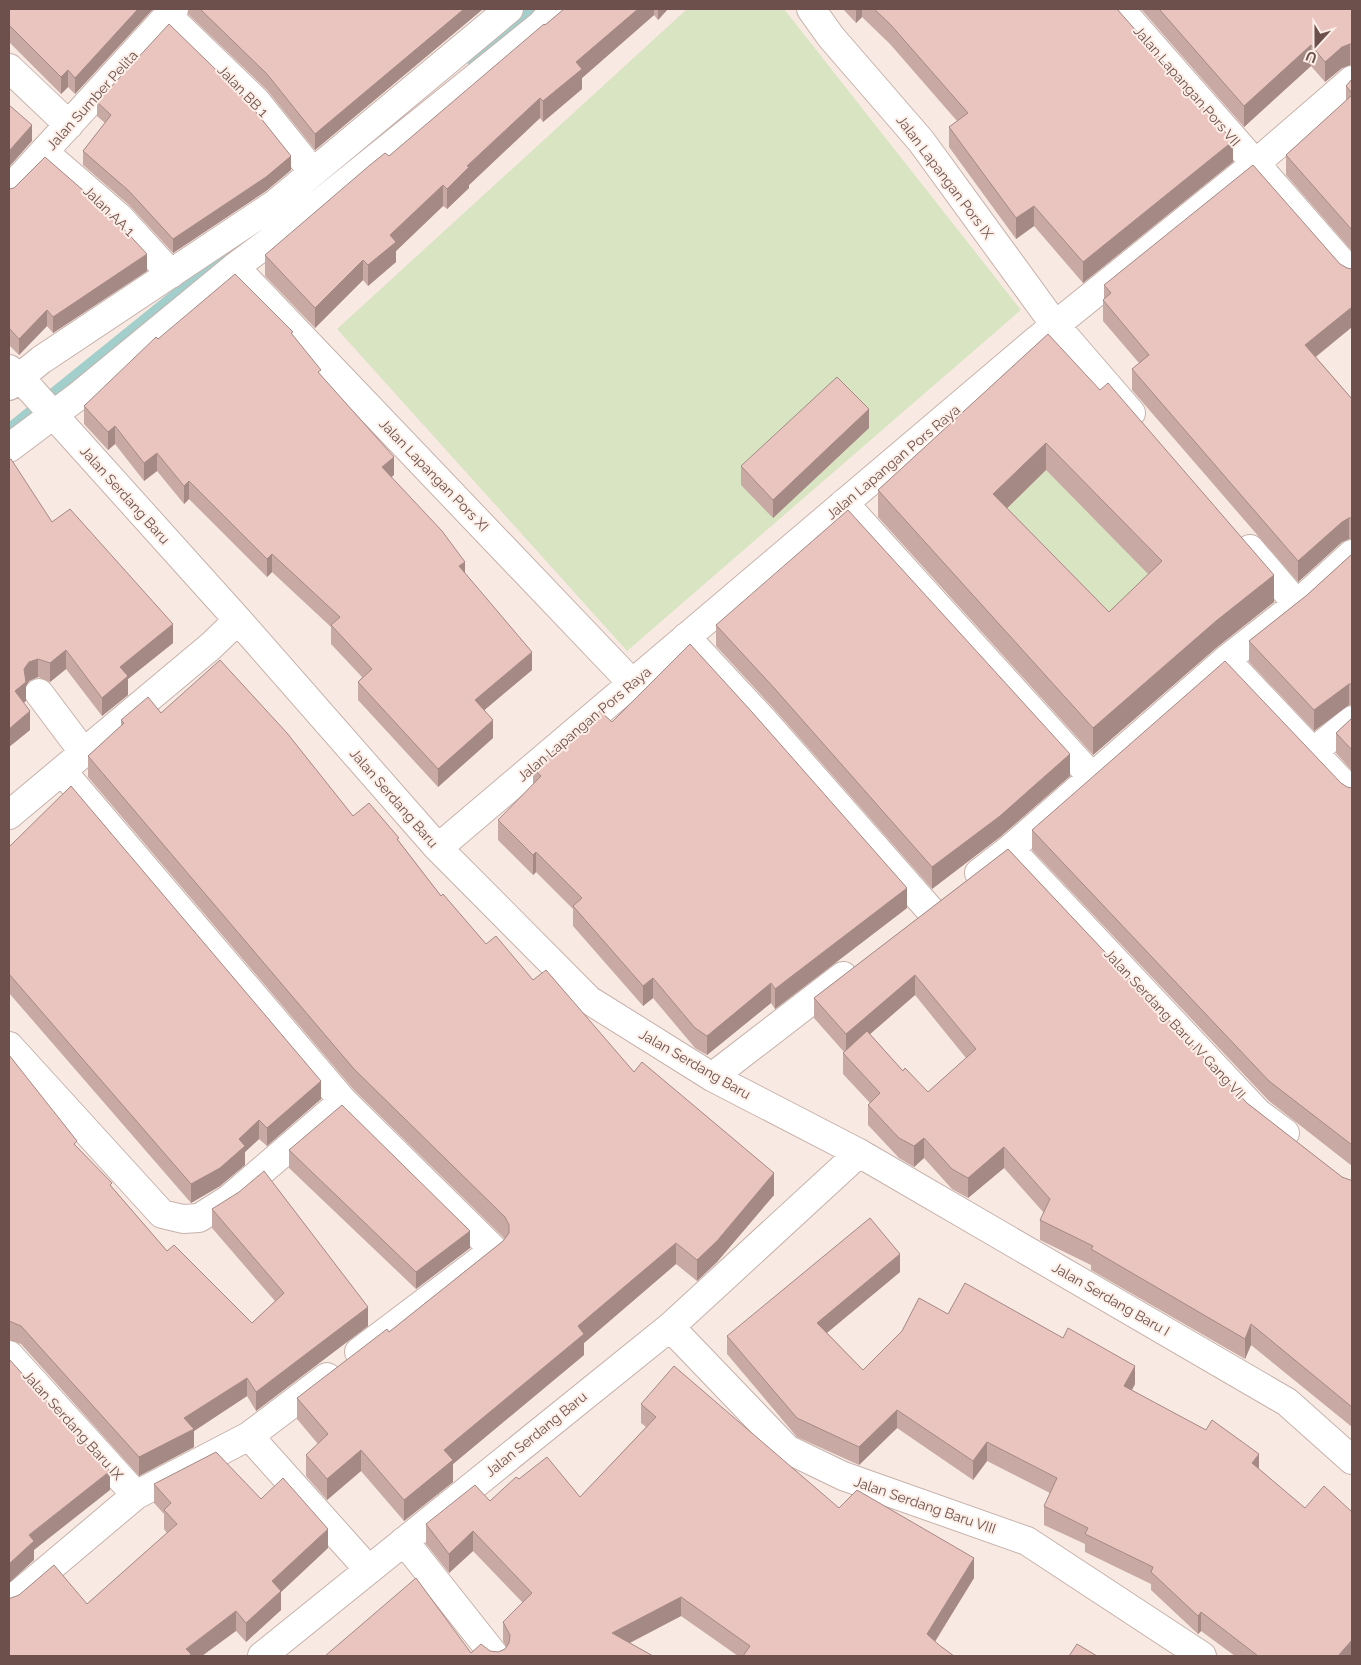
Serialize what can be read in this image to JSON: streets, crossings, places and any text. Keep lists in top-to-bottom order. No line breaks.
{"streets":{"street":["Jalan Lapangan Pors VII","Jalan BB 1","Jalan Sumber Pelita","Jalan Lapangan Pors IX","Jalan AA 1","Jalan Lapangan Pors Raya","Jalan Lapangan Pors XI","Jalan Serdang Baru","Jalan Serdang Baru IV Gang VII","Jalan Serdang Baru I","Jalan Serdang Baru IX","Jalan Serdang Baru VIII"]},"crossings":[["Jalan Lapangan Pors VII","Jalan Lapangan Pors Raya"],["Jalan BB 1","Jalan Sumber Pelita"],["Jalan Sumber Pelita","Jalan AA 1"],["Jalan Lapangan Pors IX","Jalan Lapangan Pors Raya"],["Jalan Lapangan Pors Raya","Jalan Lapangan Pors XI"],["Jalan Lapangan Pors Raya","Jalan Serdang Baru"],["Jalan Serdang Baru","Jalan Serdang Baru I"],["Jalan Serdang Baru","Jalan Serdang Baru VIII"]],"north":"bottom"}
